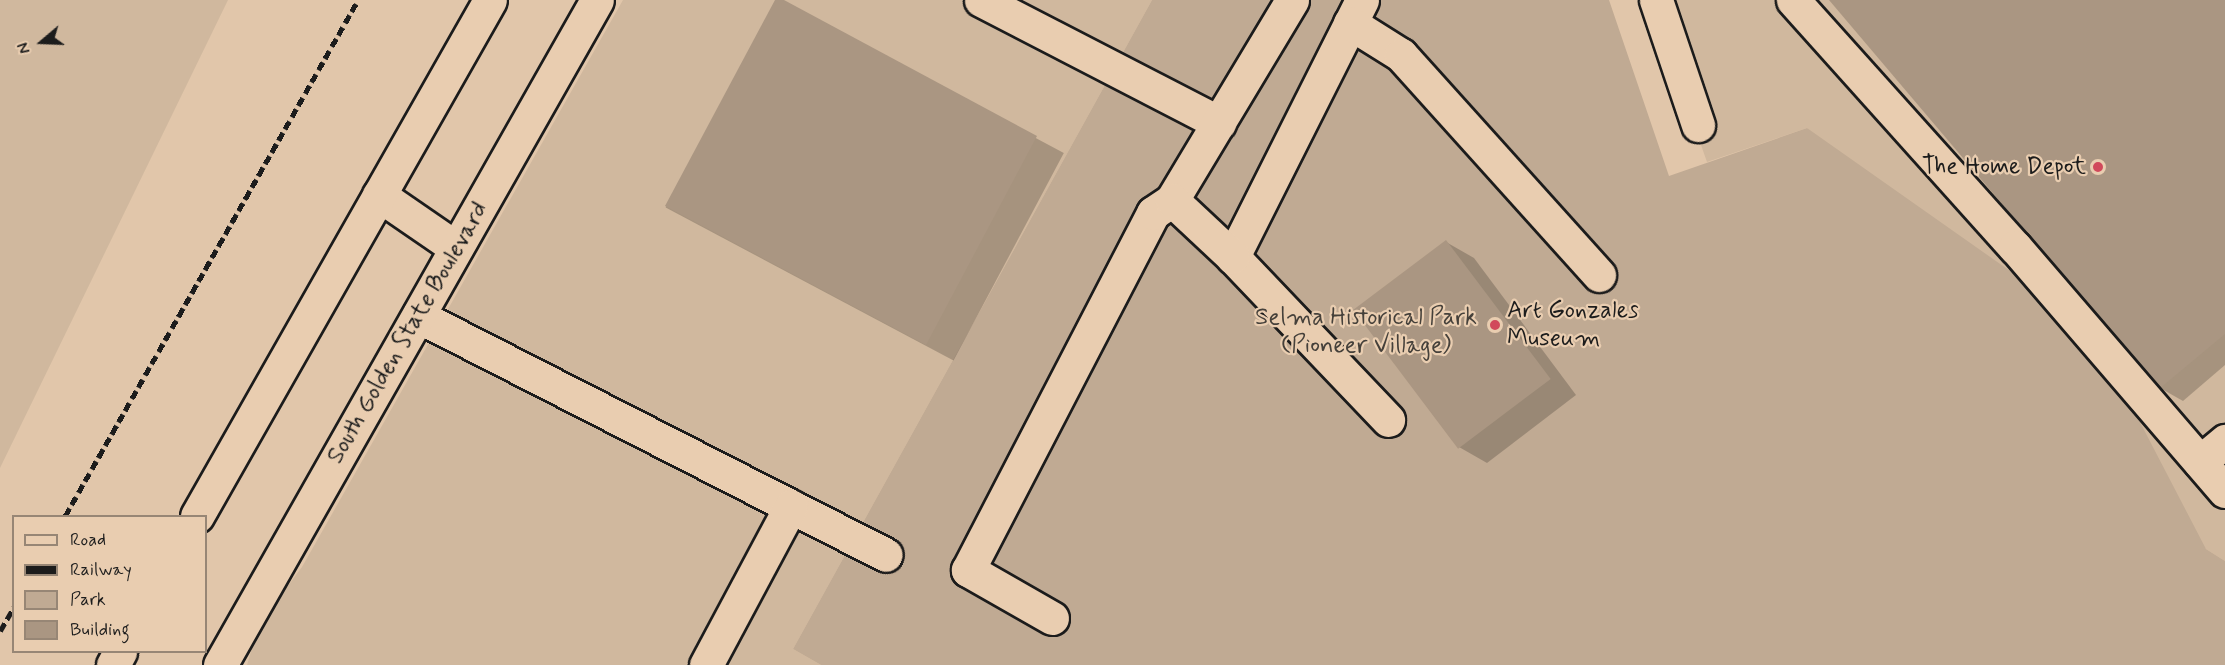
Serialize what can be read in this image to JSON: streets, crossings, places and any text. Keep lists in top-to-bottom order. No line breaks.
{"streets":{"main road":["South Golden State Boulevard"]},"parks":["Selma Historical Park (Pioneer Village)"],"places":["The Home Depot","Art Gonzales Museum"],"legend":["Road","Railway","Park","Building"],"north":"left"}
